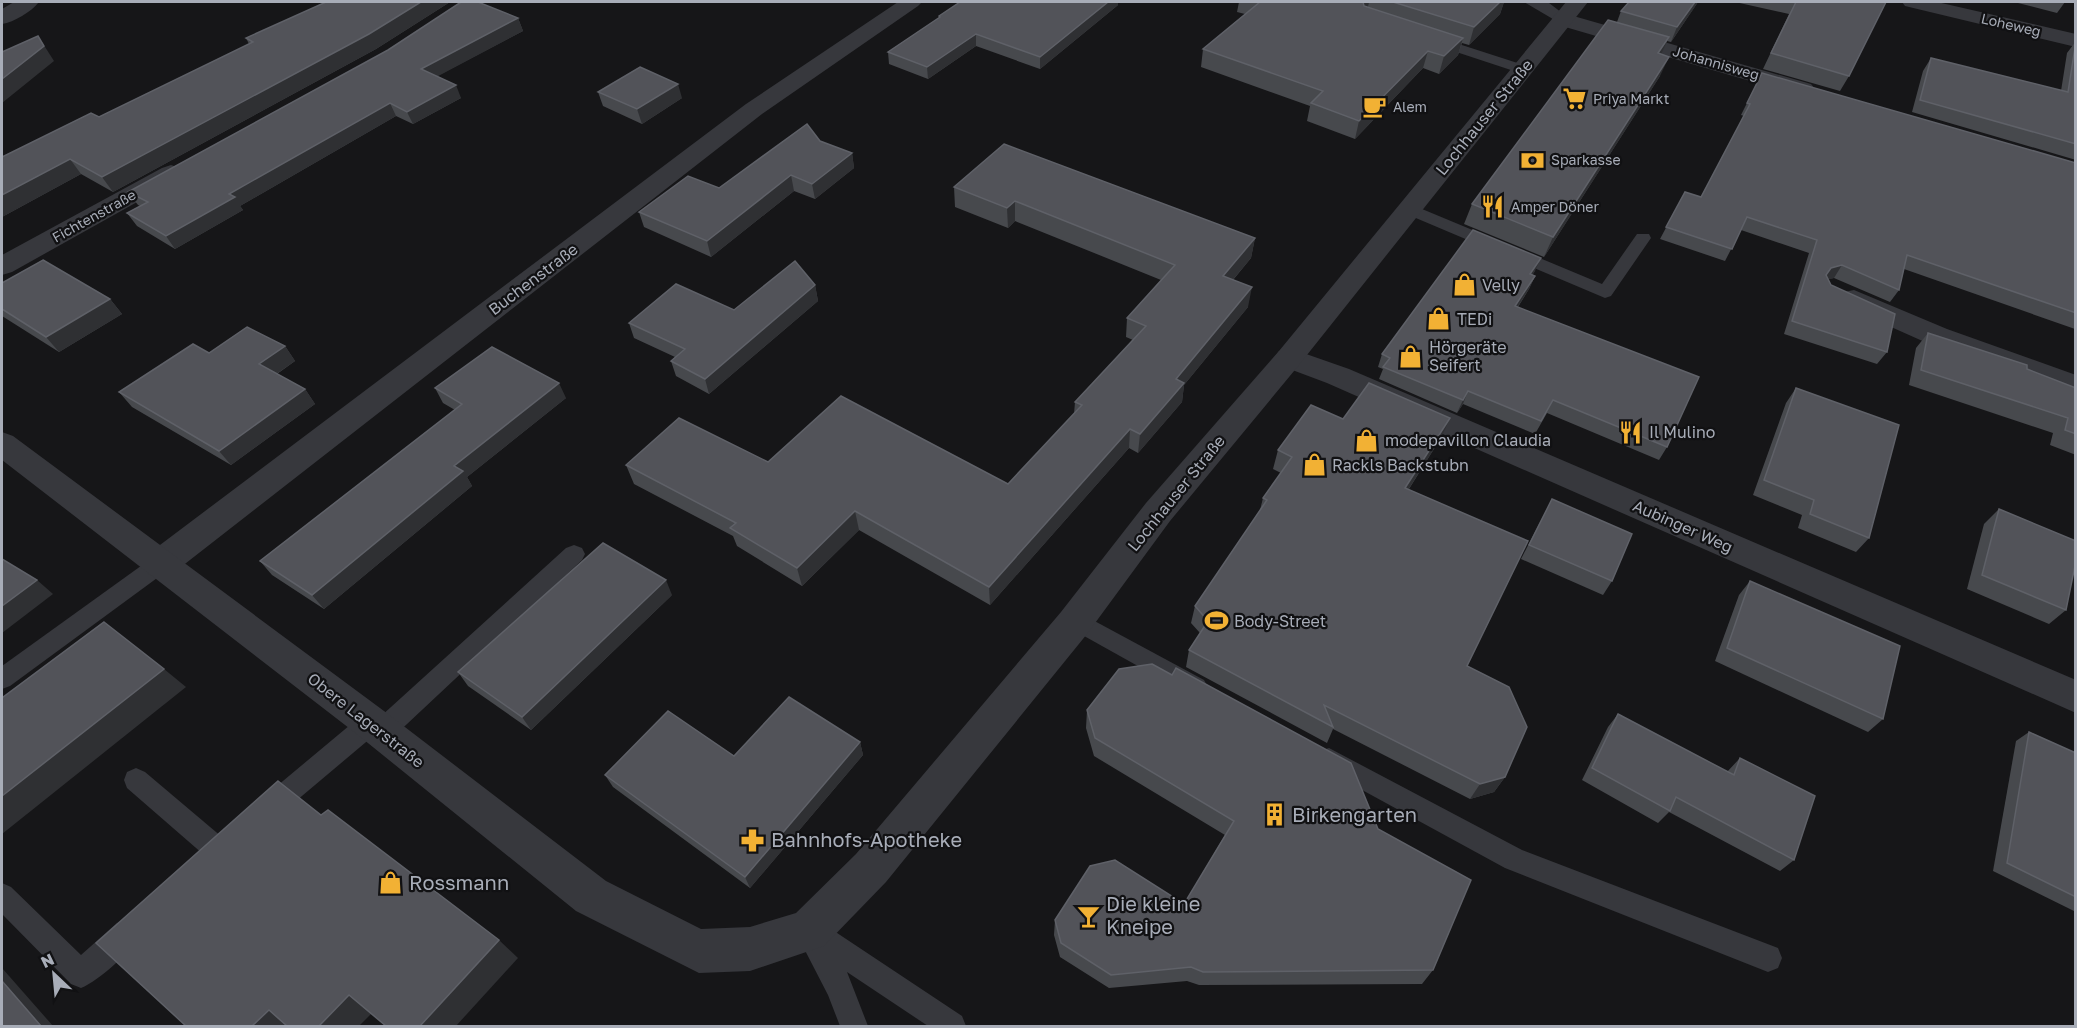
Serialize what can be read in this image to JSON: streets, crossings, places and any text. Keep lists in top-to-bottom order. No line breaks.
{"streets":{"street":["Loheweg","Johannisweg","Lochhauser Straße","Fichtenstraße","Buchenstraße","Aubinger Weg","Obere Lagerstraße"]},"crossings":[["Johannisweg","Lochhauser Straße"],["Lochhauser Straße","Aubinger Weg"],["Lochhauser Straße","Obere Lagerstraße"],["Buchenstraße","Obere Lagerstraße"]],"places":{"supermarket":["Priya Markt"],"cafe":["Alem"],"bank":["Sparkasse"],"restaurant":["Amper Döner","Il Mulino"],"shop":["Velly","TEDi","Hörgeräte Seifert","modepavillon Claudia","Rackls Backstubn","Rossmann"],"sports":["Body-Street"],"building":["Birkengarten"],"pharmacy":["Bahnhofs-Apotheke"],"bar":["Die kleine Kneipe"]},"north":"top left"}
